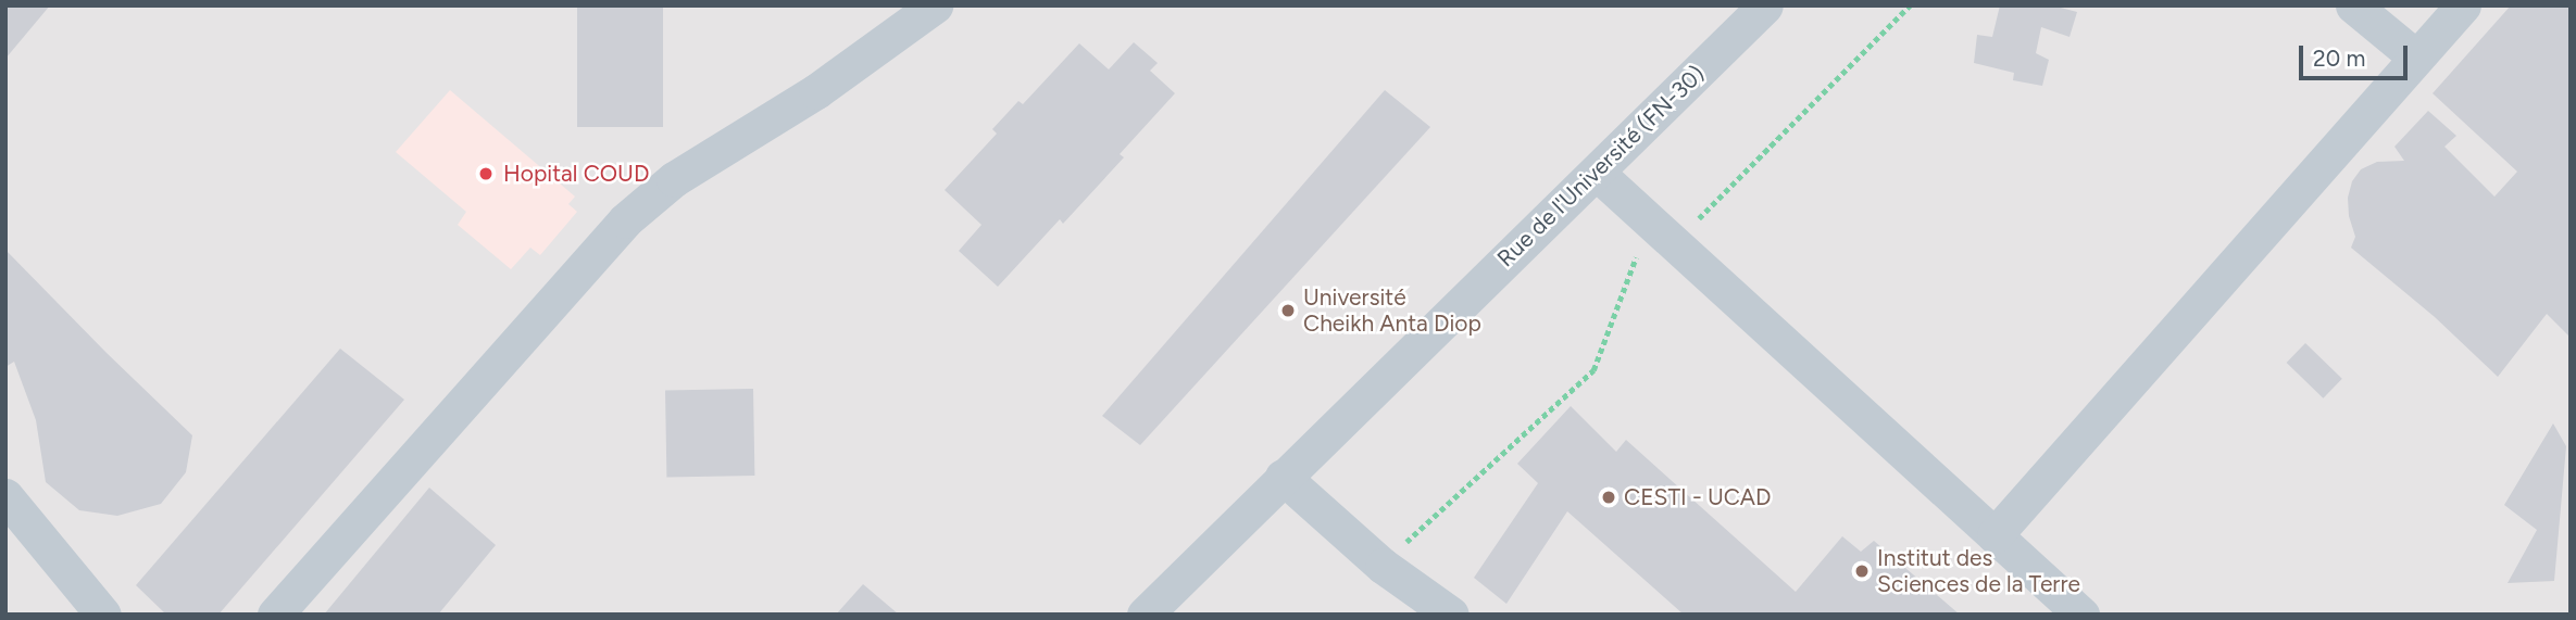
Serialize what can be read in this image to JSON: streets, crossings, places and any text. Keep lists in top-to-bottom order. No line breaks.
{"streets":{"street":["Rue de l'Université (FN-30)"]},"places":["Hopital COUD","Université Cheikh Anta Diop","CESTI - UCAD","Institut des Sciences de la Terre"],"scale_bar":"20 m"}
